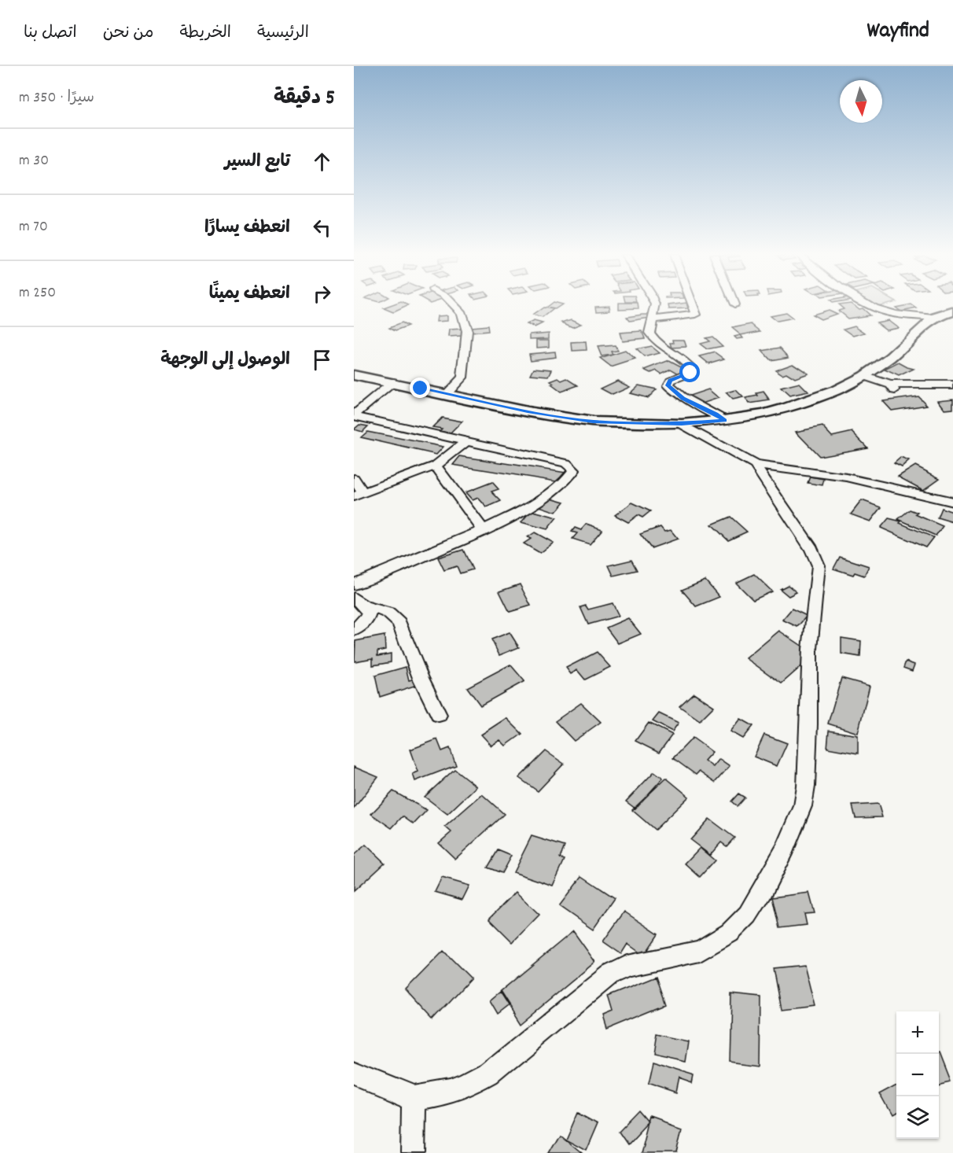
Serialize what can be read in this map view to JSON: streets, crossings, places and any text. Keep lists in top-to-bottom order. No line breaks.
{"north":"bottom","page":{"header":"Wayfind","nav":["الرئيسية","الخريطة","من نحن","اتصل بنا"],"heading":["5 دقيقة","سيرًا · 350 m"],"list":[["تابع السير","30 m"],["انعطف يسارًا","70 m"],["انعطف يمينًا","250 m"],"الوصول إلى الوجهة"],"map_buttons":["+","−"]}}
